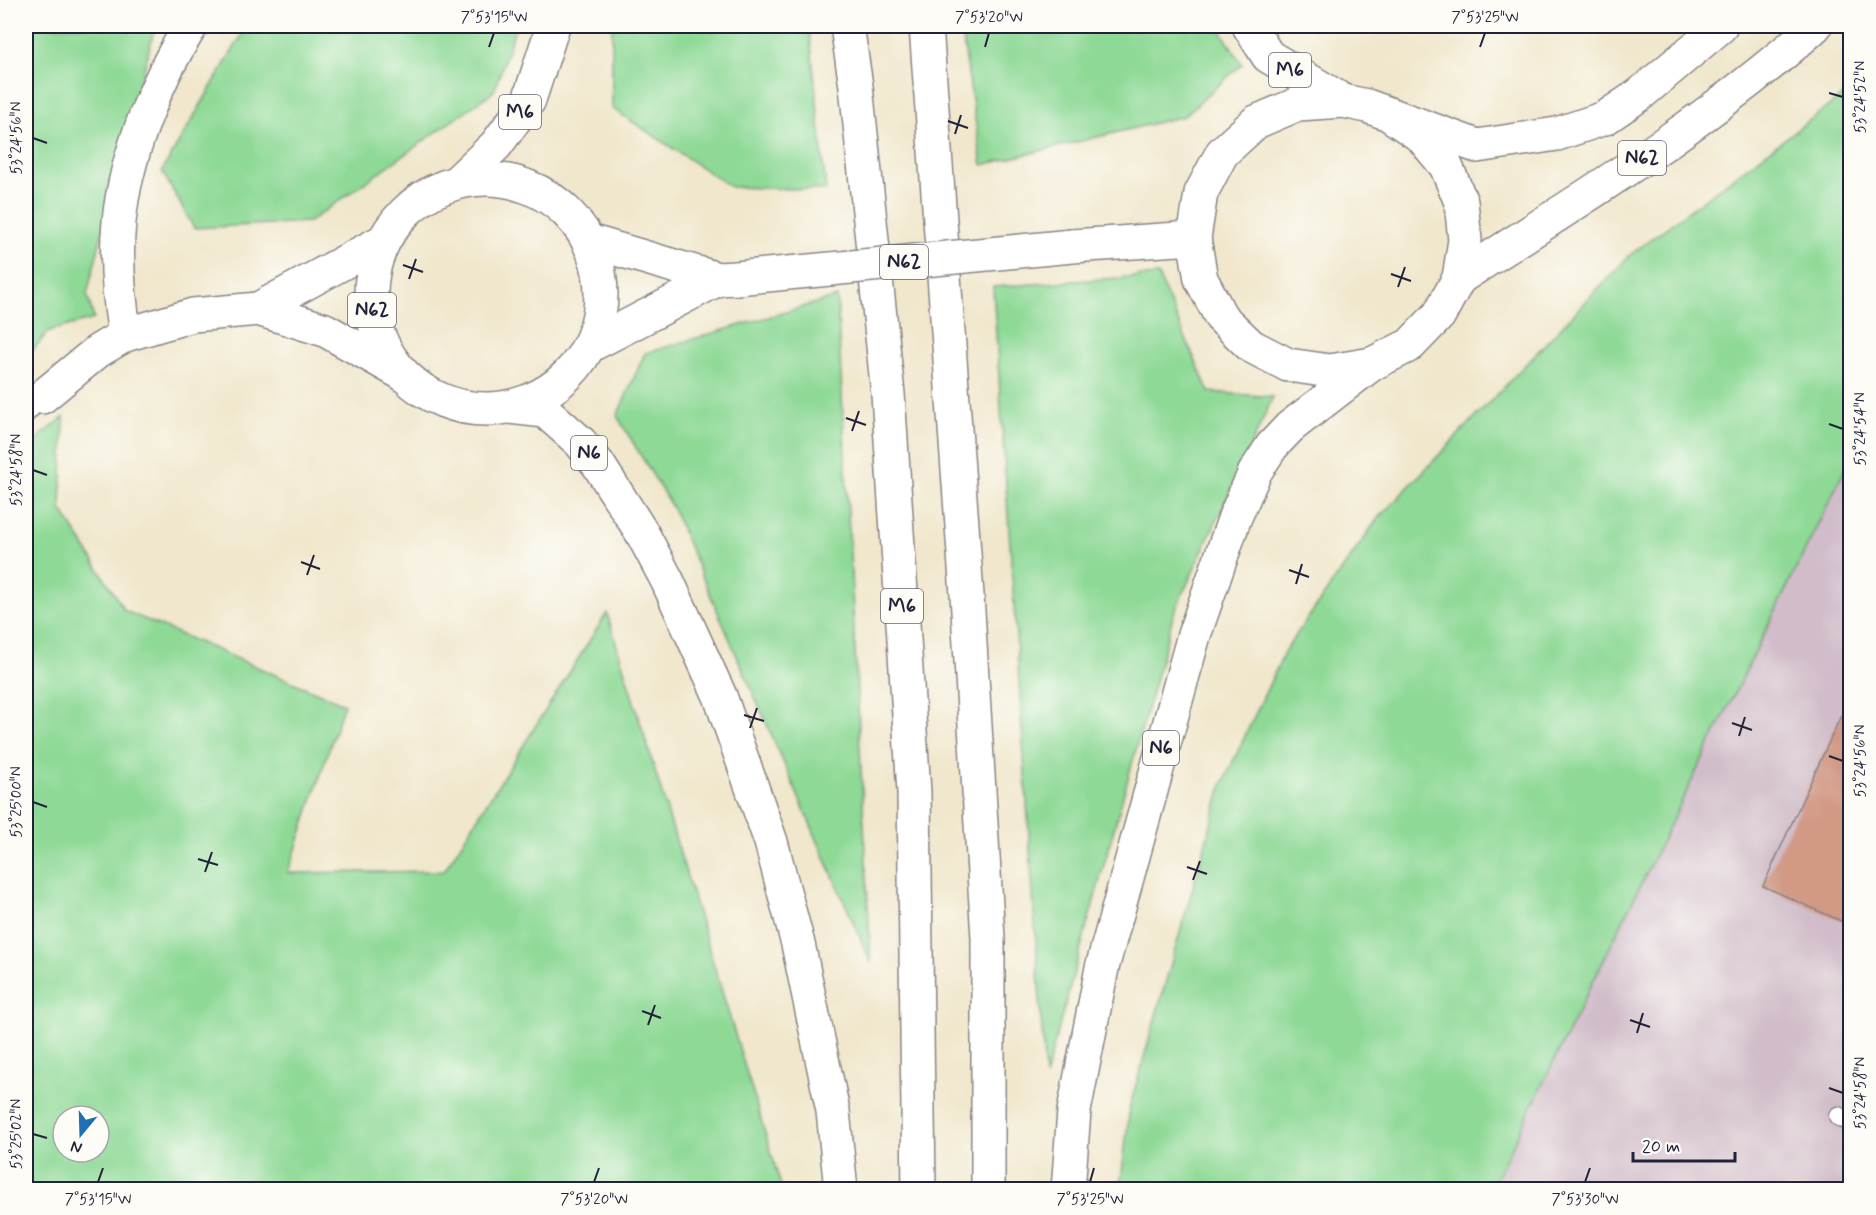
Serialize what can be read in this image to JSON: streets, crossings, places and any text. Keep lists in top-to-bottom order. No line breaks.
{"streets":{"main road":["M6","N62","N6"]},"crossings":[["M6","N62"],["N62","N6"]],"scale_bar":"20 m","north":"bottom","coordinates":["7°53'15\"W","7°53'20\"W","7°53'25\"W","53°24'52\"N","53°24'56\"N","53°24'54\"N","53°24'58\"N","53°25'00\"N","53°25'02\"N","7°53'30\"W"]}
